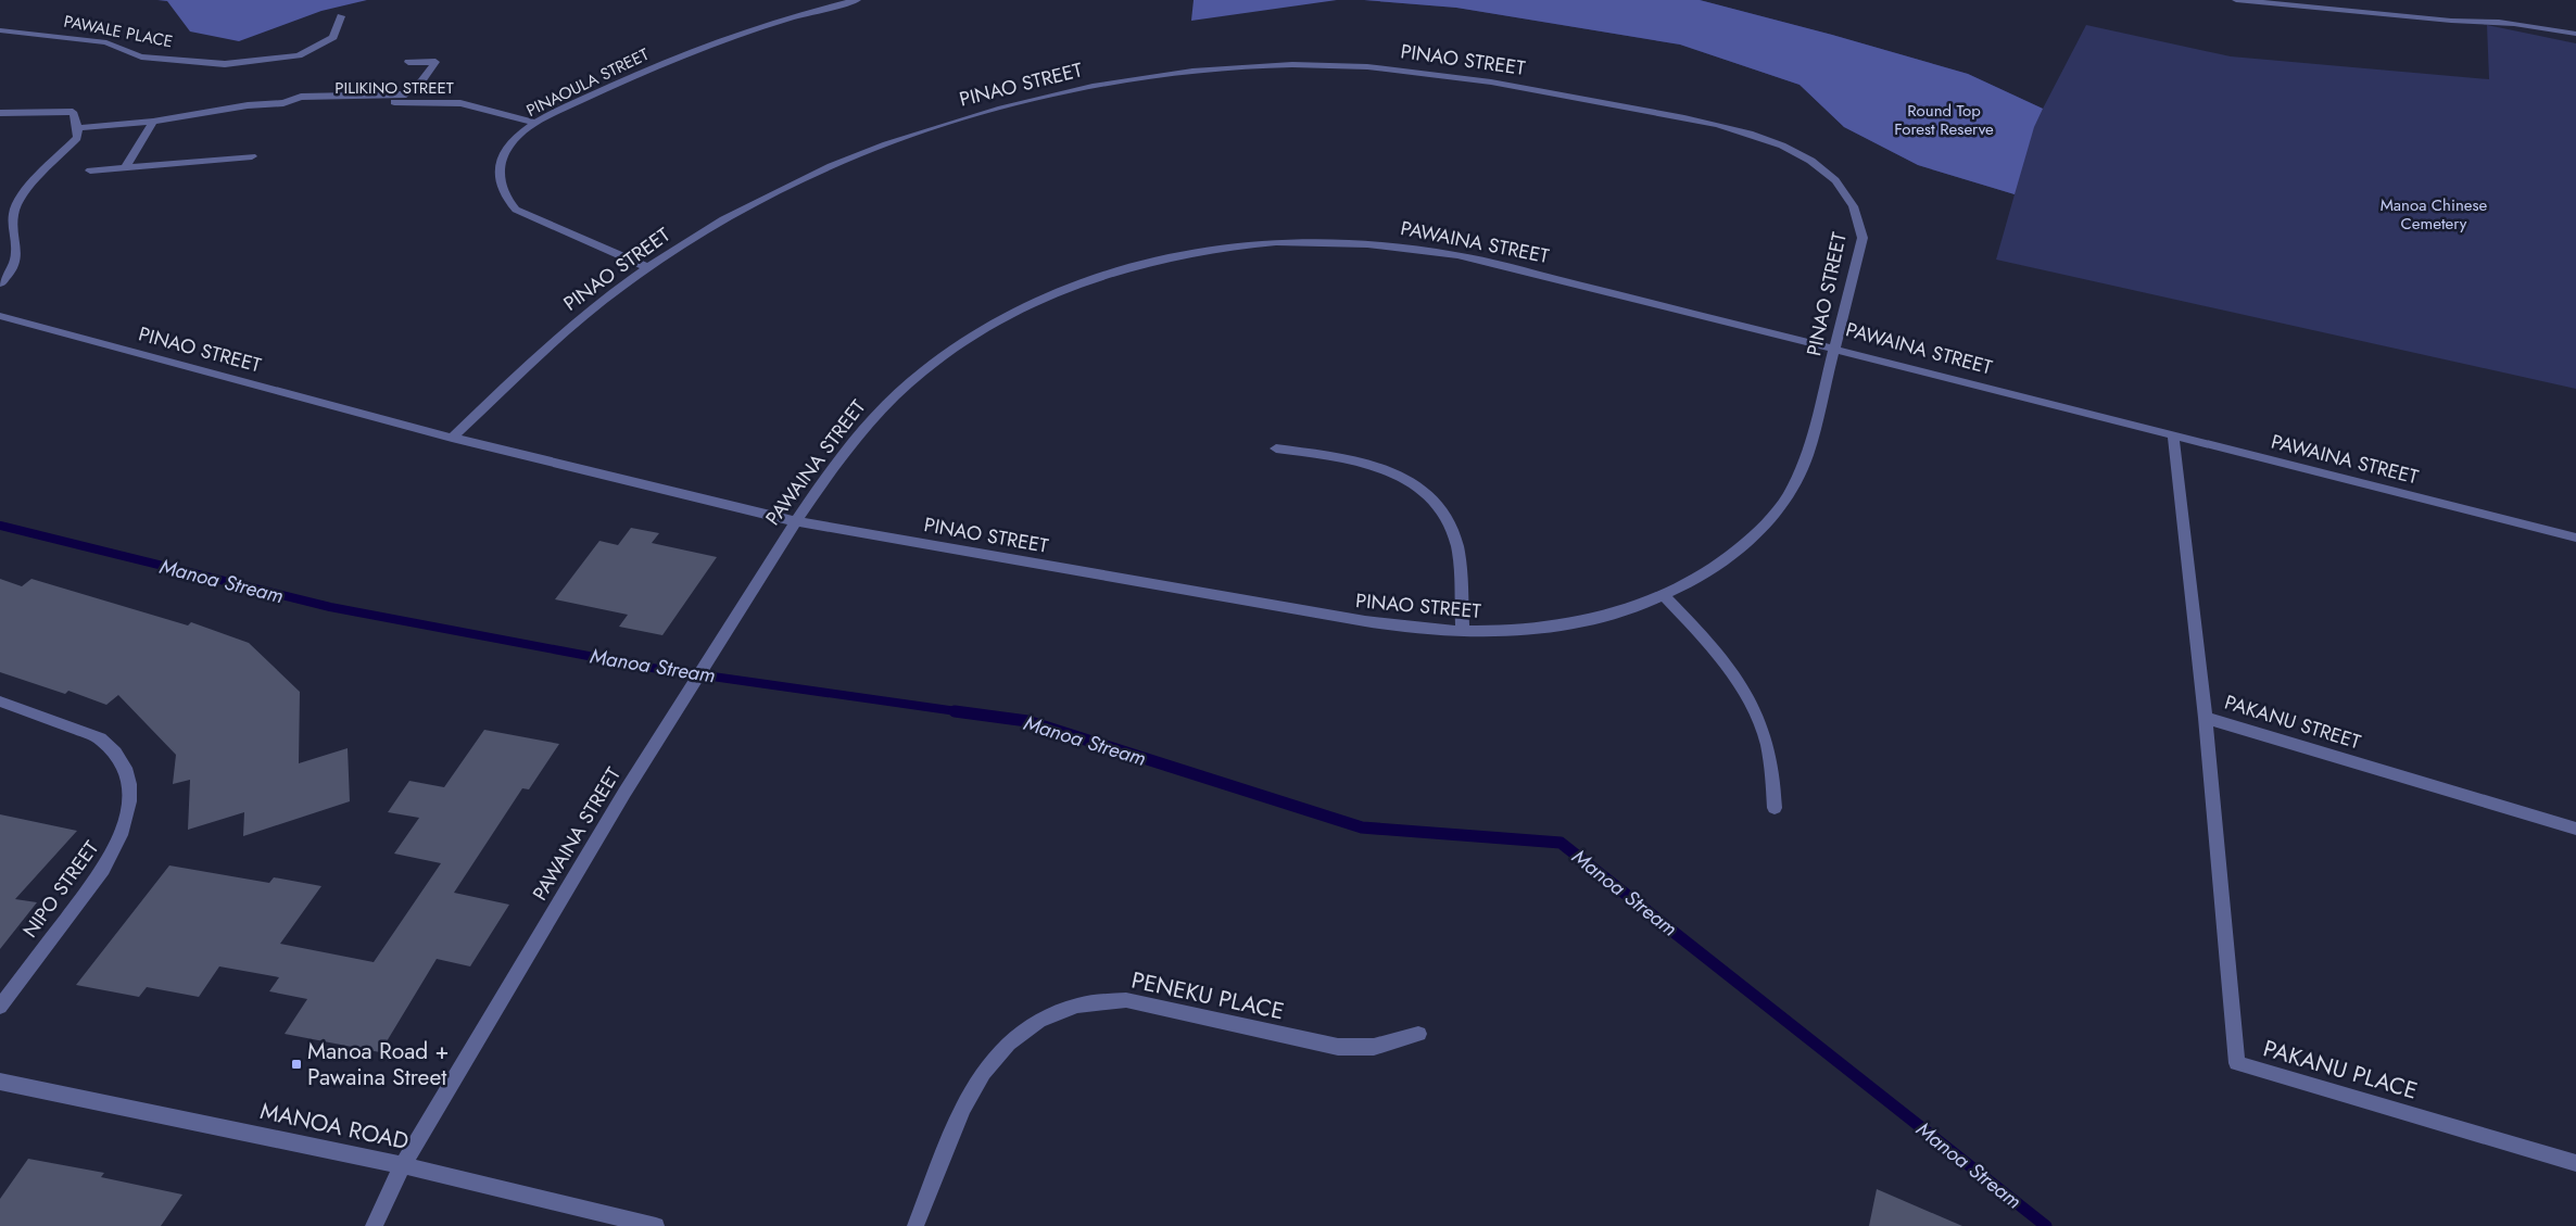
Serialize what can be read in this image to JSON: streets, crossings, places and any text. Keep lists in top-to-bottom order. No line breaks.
{"streets":{"street":["PAWALE PLACE","PINAO STREET","PINAOULA STREET","PILIKINO STREET","PAWAINA STREET","PAKANU STREET","NIPO STREET","PENEKU PLACE","PAKANU PLACE","MANOA ROAD"]},"crossings":[["PINAO STREET","PINAOULA STREET"],["PINAO STREET","PAWAINA STREET"],["PINAOULA STREET","PILIKINO STREET"],["PAWAINA STREET","PAKANU STREET"],["PAWAINA STREET","MANOA ROAD"],["PAKANU STREET","PAKANU PLACE"]],"water":["Manoa Stream"],"parks":["Round Top Forest Reserve","Manoa Chinese Cemetery"],"places":{"transit":["Manoa Road + Pawaina Street"]}}
